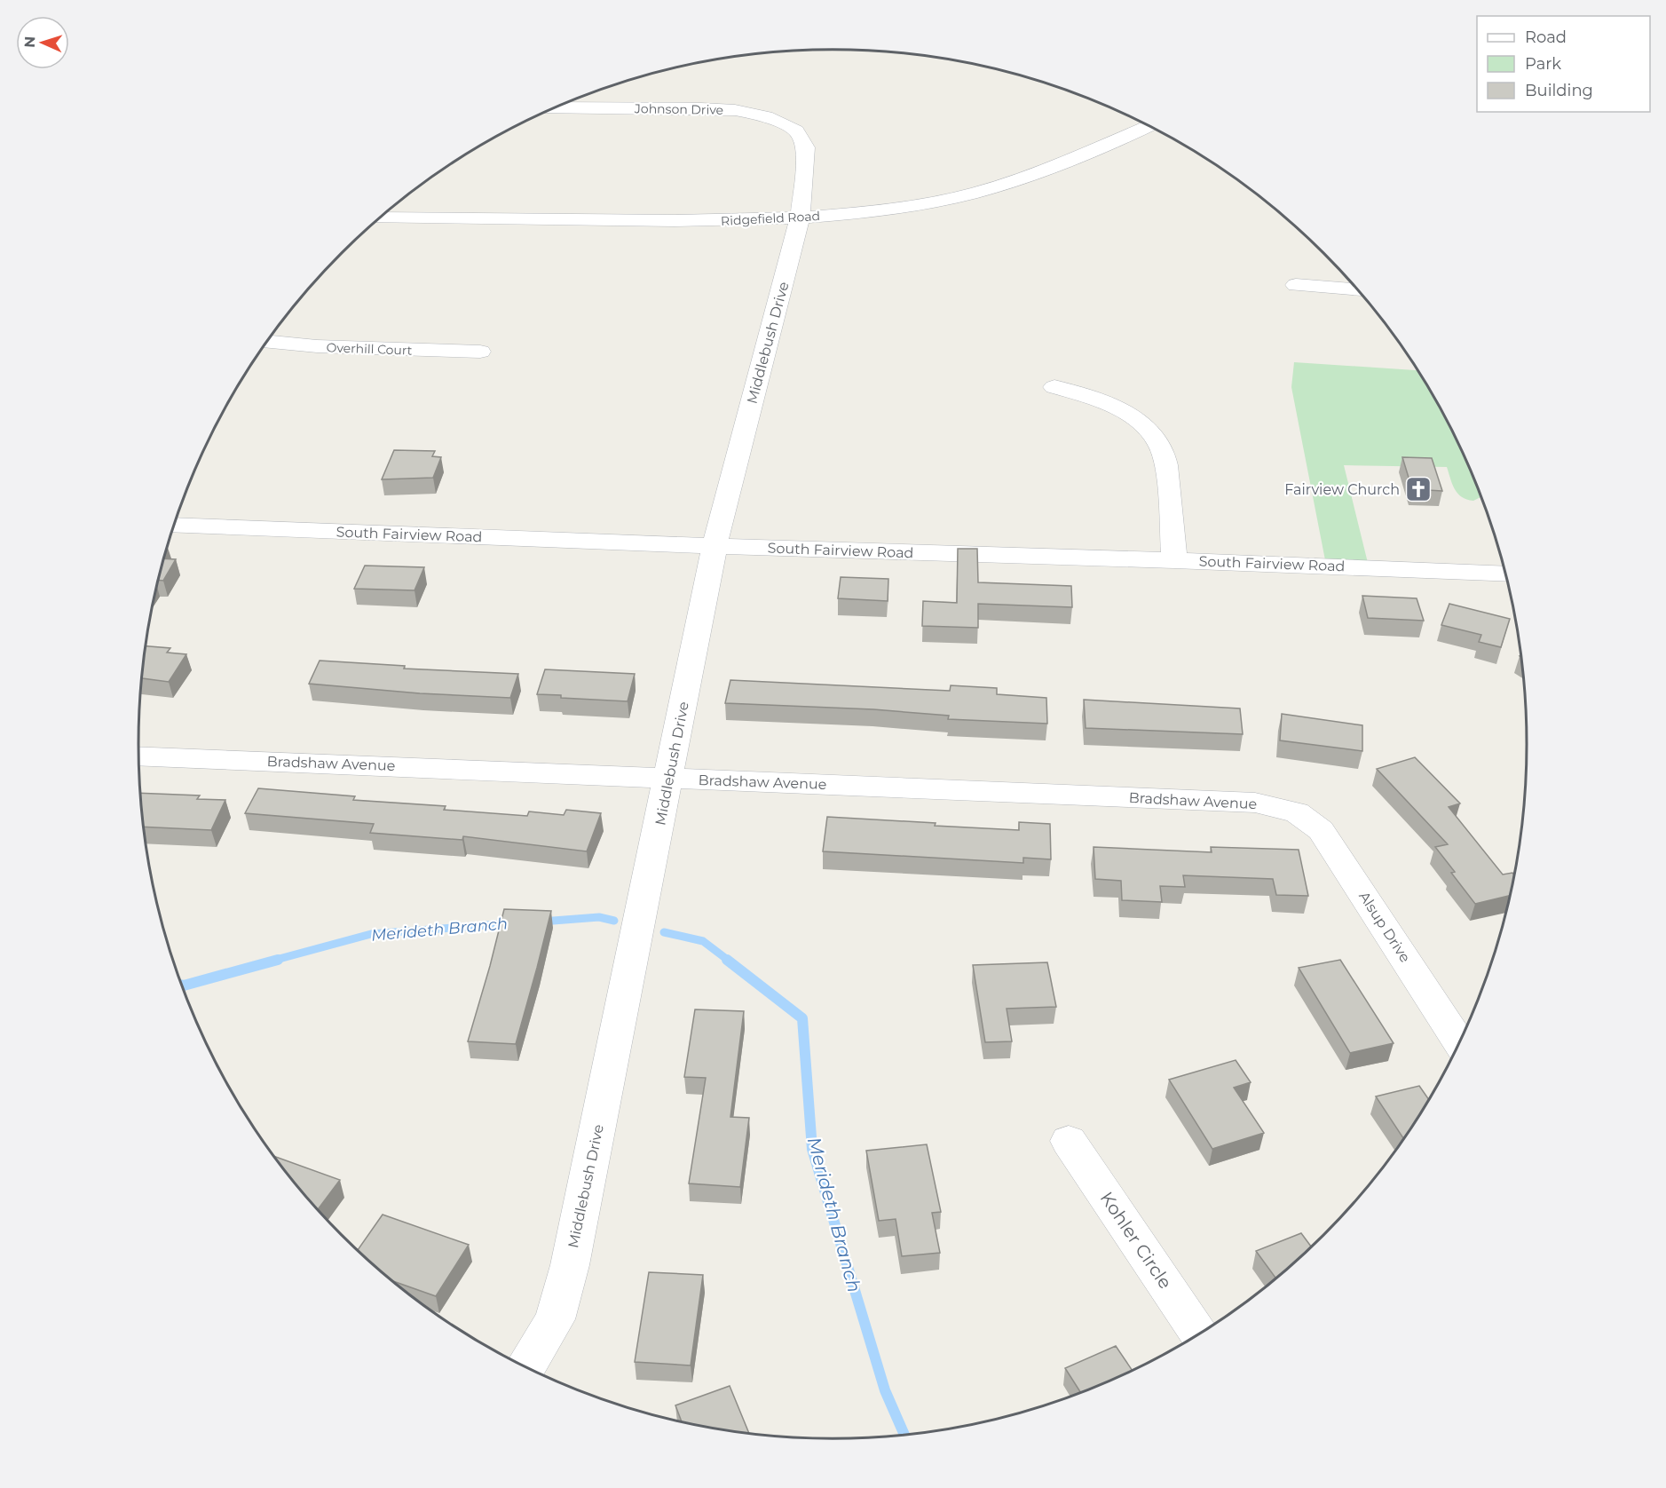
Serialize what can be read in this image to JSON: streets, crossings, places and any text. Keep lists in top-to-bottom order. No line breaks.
{"streets":{"street":["Johnson Drive","Ridgefield Road","Middlebush Drive","Overhill Court","South Fairview Road","Bradshaw Avenue","Alsup Drive","Kohler Circle"]},"crossings":[["Johnson Drive","Middlebush Drive"],["Ridgefield Road","Middlebush Drive"],["Middlebush Drive","South Fairview Road"],["Middlebush Drive","Bradshaw Avenue"],["Bradshaw Avenue","Alsup Drive"]],"water":["Merideth Branch"],"places":{"church":["Fairview Church"]},"legend":["Road","Park","Building"],"north":"left"}
